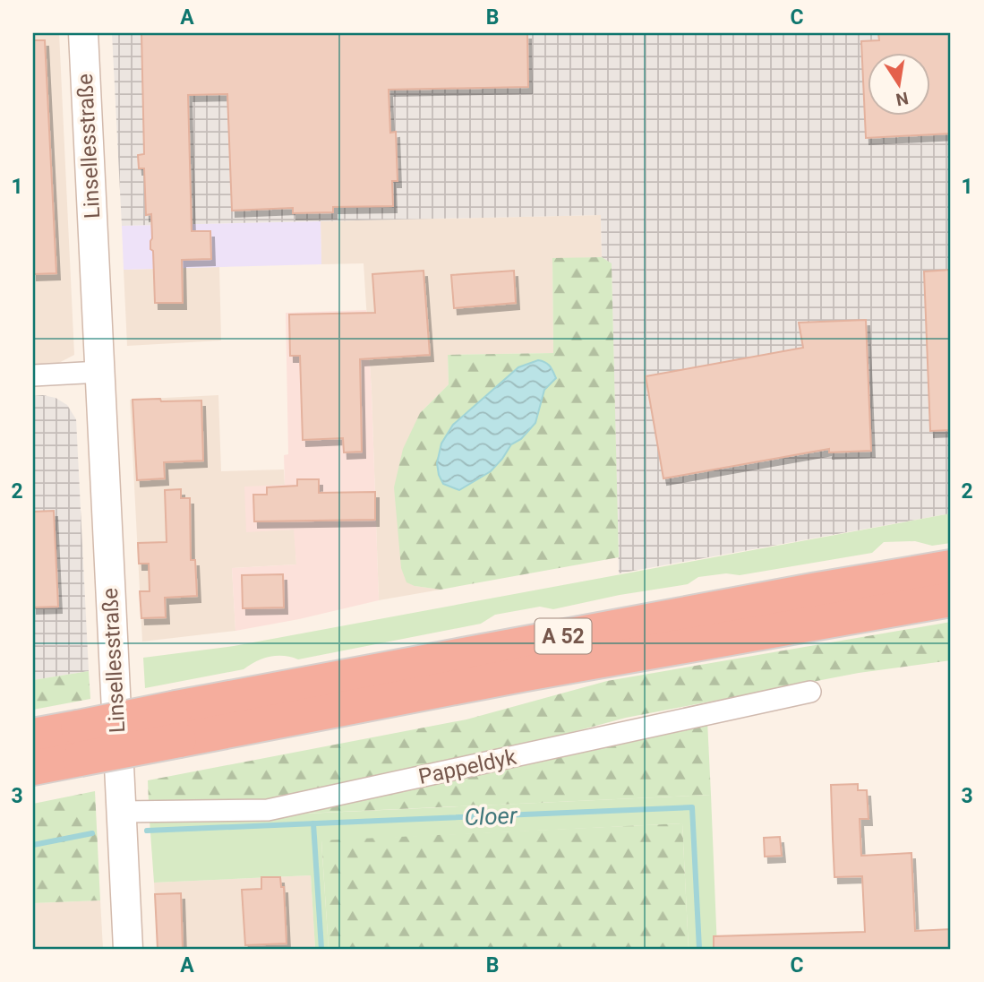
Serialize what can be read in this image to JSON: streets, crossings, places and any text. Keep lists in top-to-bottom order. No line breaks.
{"streets":{"highway":["A 52"],"street":["Linsellesstraße","Pappeldyk"]},"crossings":[["Linsellesstraße","Pappeldyk"]],"water":["Cloer"],"north":"bottom","grid":{"columns":["A","B","C"],"rows":["1","2","3"]}}
